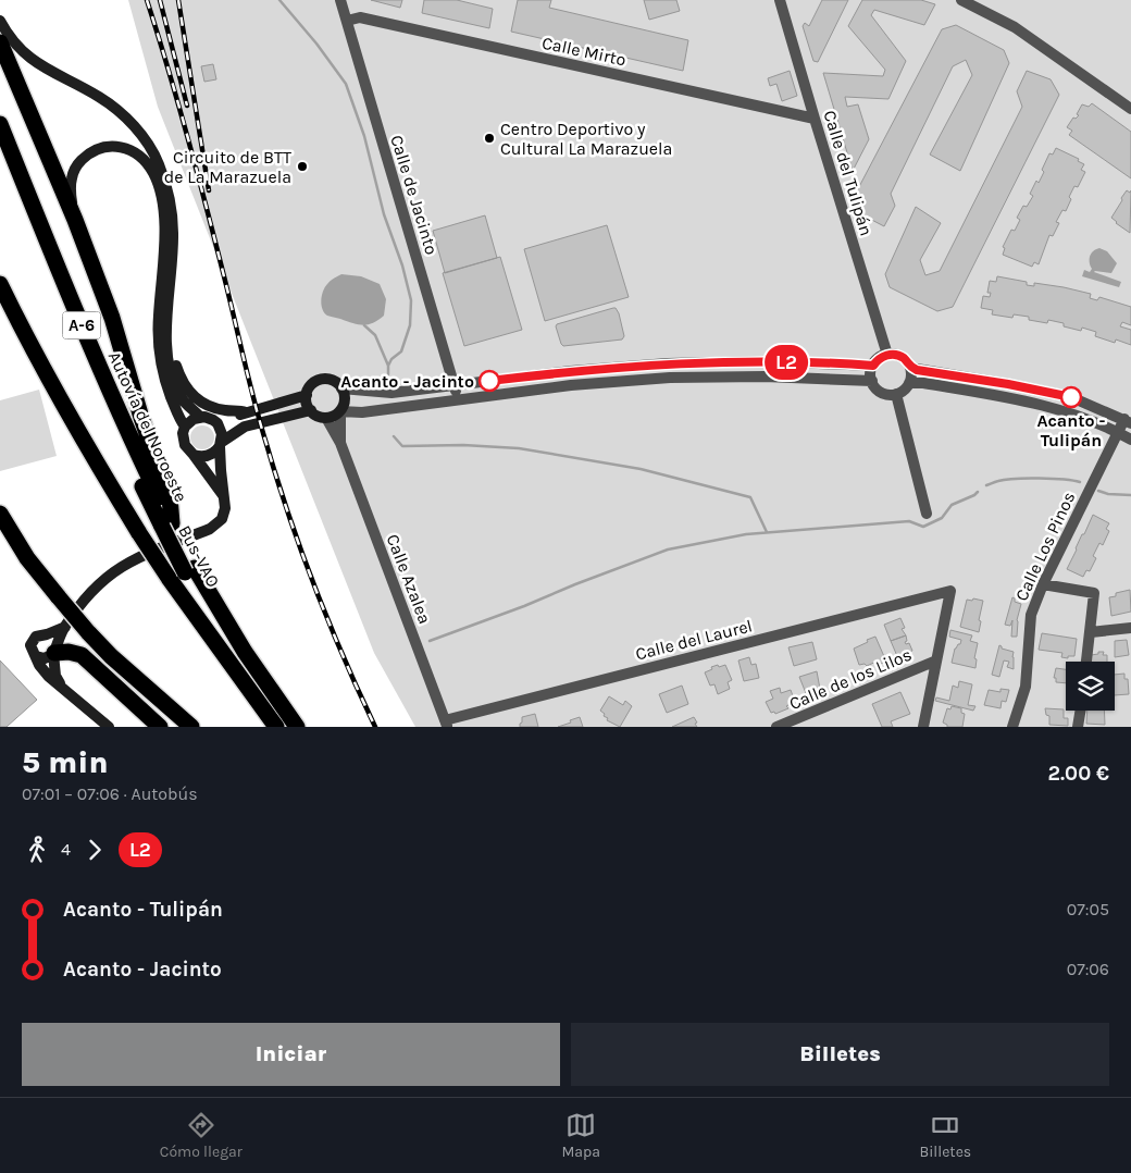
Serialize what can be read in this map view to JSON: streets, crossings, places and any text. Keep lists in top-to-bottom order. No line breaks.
{"streets":{"highway":["A-6","Autovía del Noroeste","Bus-VAO"],"street":["Calle Mirto","Calle del Tulipán","Calle de Jacinto","Calle Los Pinos","Calle Azalea","Calle del Laurel","Calle de los Lilos"]},"crossings":[["Calle Mirto","Calle del Tulipán"],["Calle Mirto","Calle de Jacinto"],["A-6","Bus-VAO"],["Autovía del Noroeste","Bus-VAO"],["Calle Azalea","Calle del Laurel"],["Calle del Laurel","Calle de los Lilos"]],"places":["Centro Deportivo y Cultural La Marazuela","Circuito de BTT de La Marazuela","Acanto - Jacinto","Acanto - Tulipán"],"lines":["bus line L2"],"page":{"on_map":"L2","heading":["5 min","07:01 – 07:06 · Autobús","2.00 €"],"legs":["4","L2"],"list":[{"name":"Acanto - Tulipán","value":"07:05"},{"name":"Acanto - Jacinto","value":"07:06"}],"buttons":["Iniciar","Billetes"],"tabs":["Cómo llegar","Mapa","Billetes"]}}
